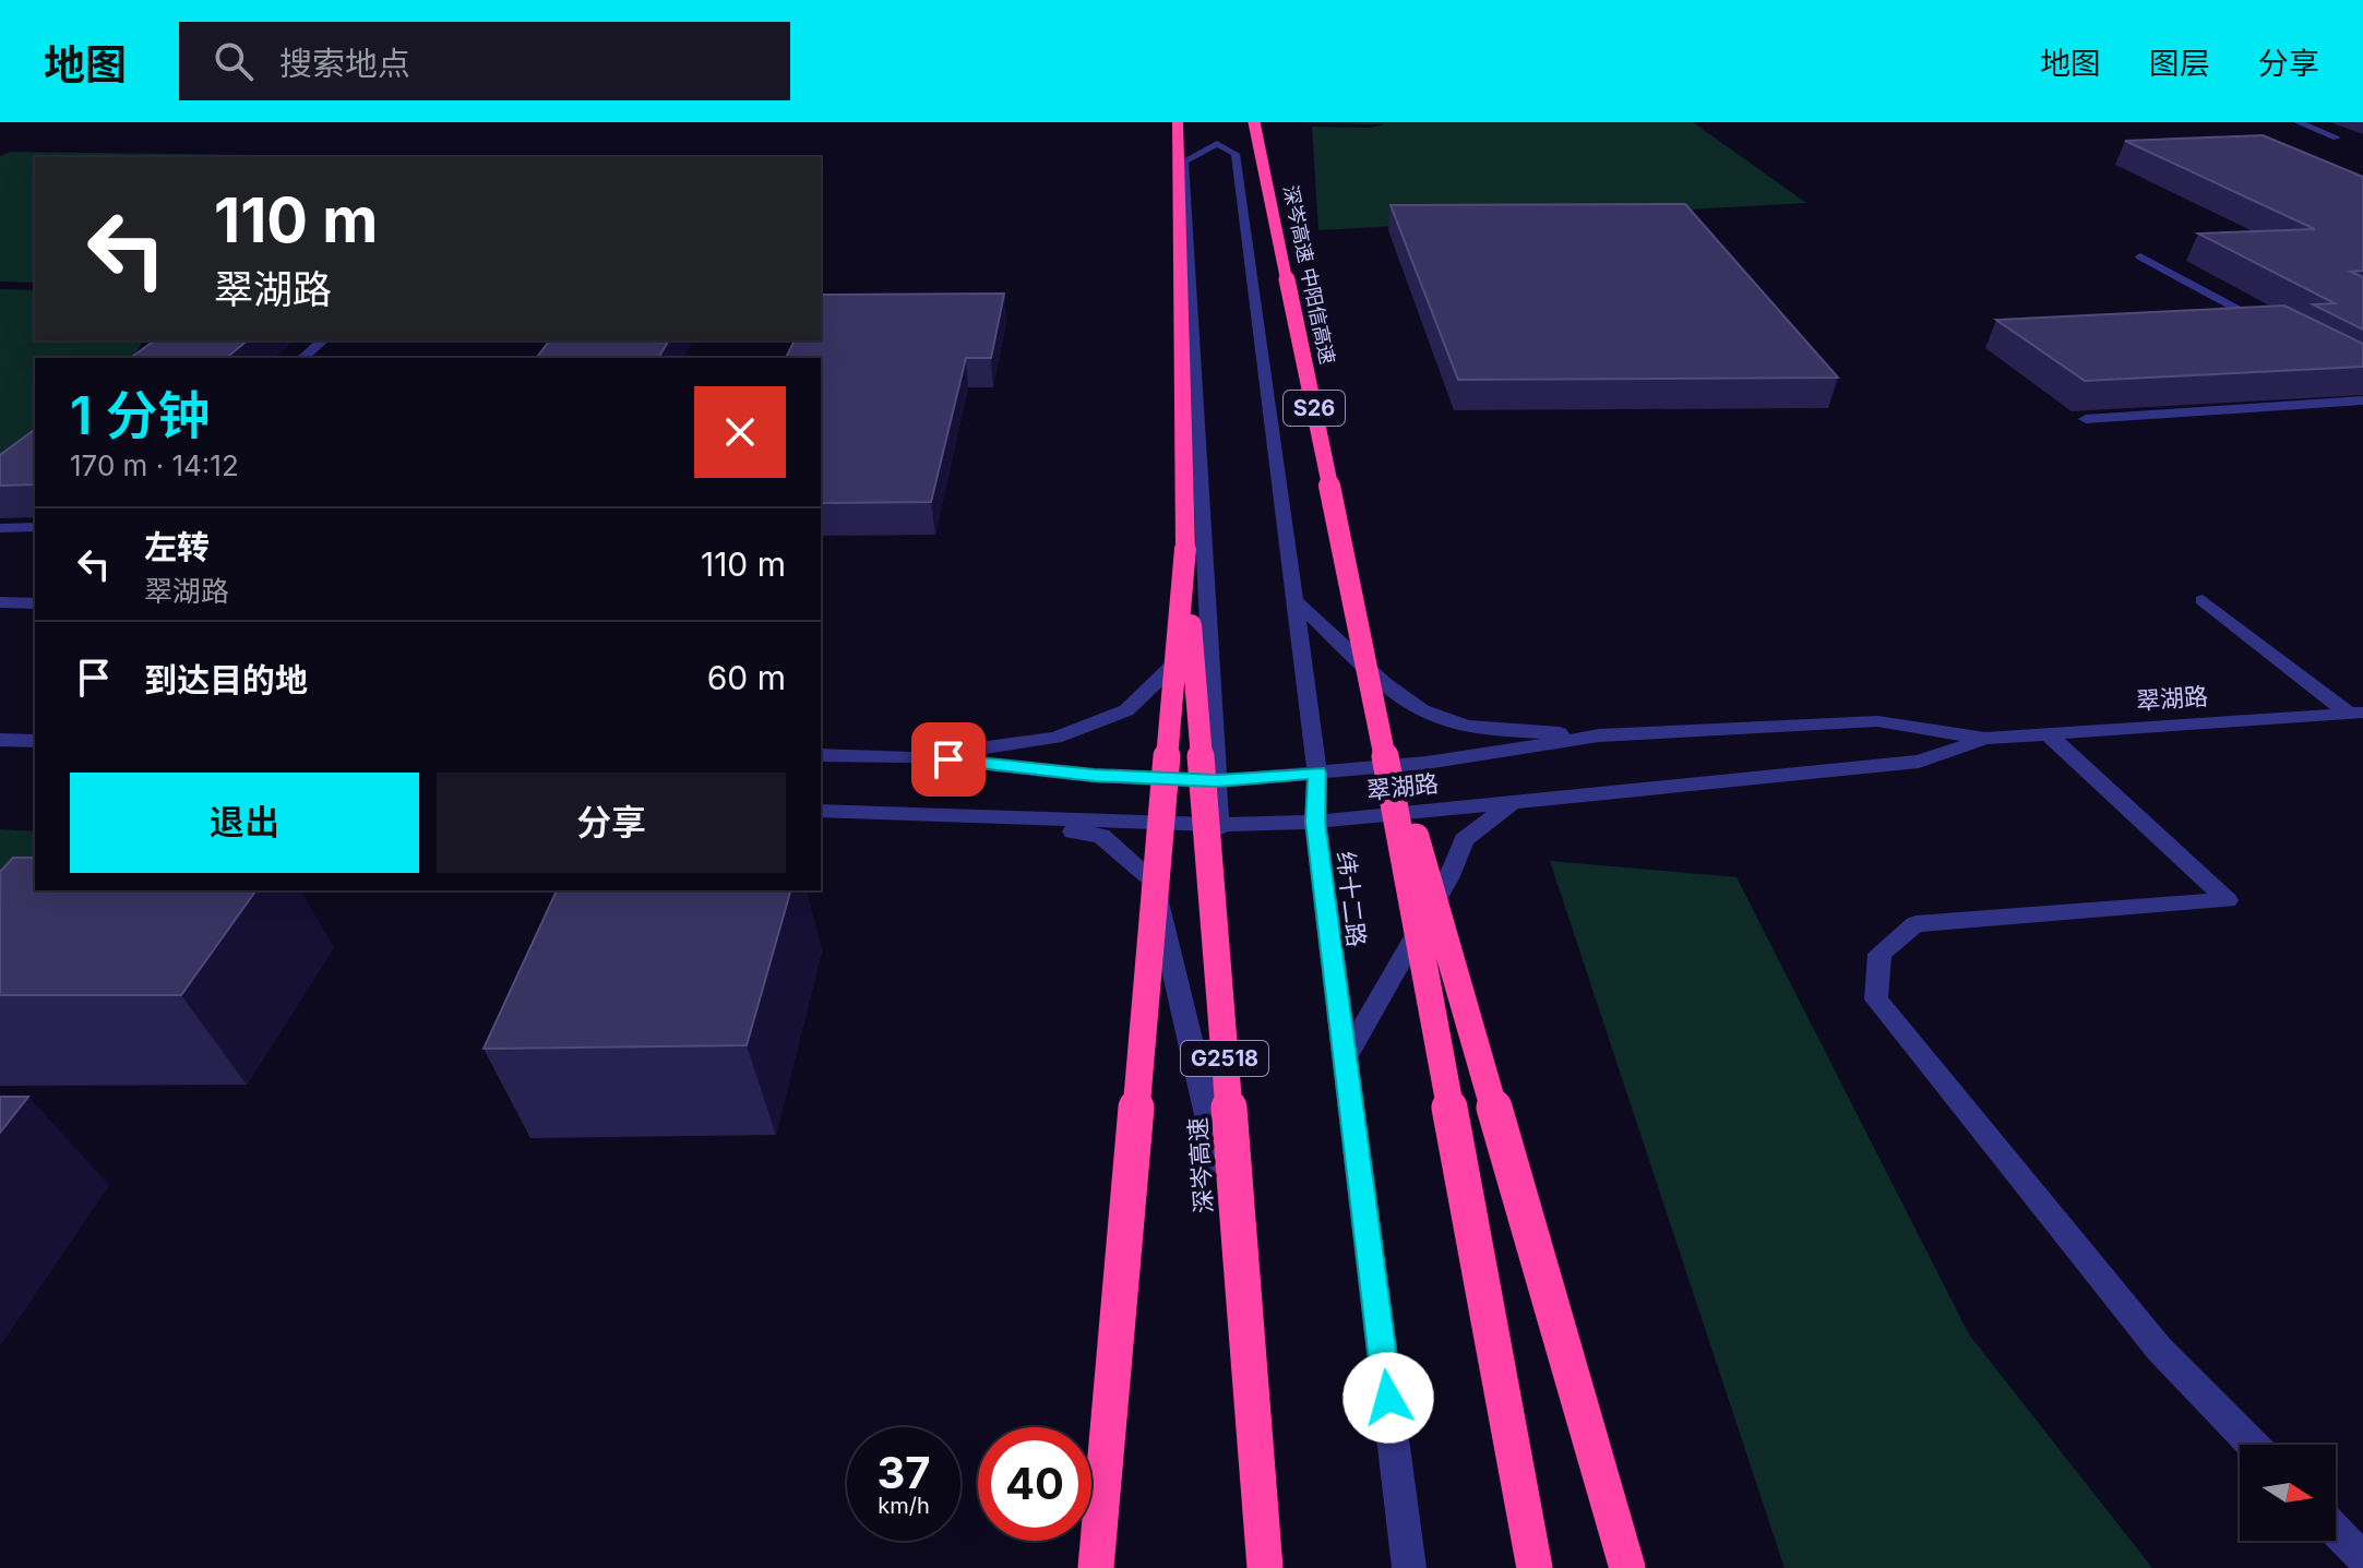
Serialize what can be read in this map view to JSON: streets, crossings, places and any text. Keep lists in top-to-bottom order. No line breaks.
{"streets":{"highway":["深岑高速 中阳信高速","S26","G2518","深岑高速"],"street":["翠湖路","纬十二路"]},"crossings":[["翠湖路","纬十二路"]],"north":"right","page":{"header":"地图","search":"搜索地点","nav":["地图","图层","分享"],"turn":["110 m","翠湖路"],"heading":["1 分钟","170 m · 14:12"],"list":[{"name":"左转","note":"翠湖路","value":"110 m"},{"name":"到达目的地","value":"60 m"}],"buttons":["退出","分享"],"speed":"37 km/h","limit":"40"}}
